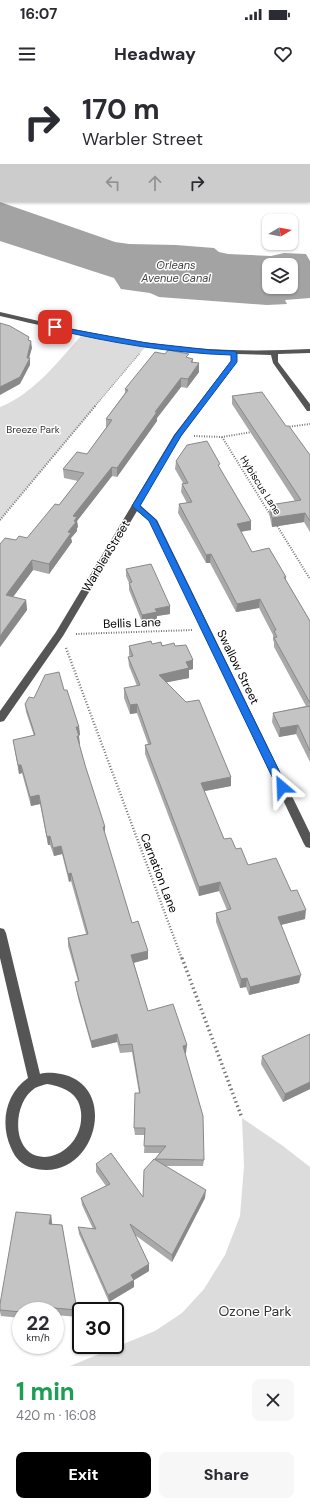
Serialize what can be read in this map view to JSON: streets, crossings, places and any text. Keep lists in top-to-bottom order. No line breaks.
{"streets":{"street":["Warbler Street","Swallow Street"],"path":["Hybiscus Lane","Bellis Lane","Carnation Lane"]},"crossings":[["Warbler Street","Bellis Lane"],["Warbler Street","Swallow Street"],["Warbler Street","Carnation Lane"],["Bellis Lane","Swallow Street"],["Bellis Lane","Carnation Lane"]],"water":["Orleans Avenue Canal"],"parks":["Breeze Park","Ozone Park"],"north":"right","page":{"status":"16:07","header":"Headway","turn":["170 m","Warbler Street"],"speed":"22 km/h","limit":"30","heading":["1 min","420 m · 16:08"],"buttons":["Exit","Share"]}}
